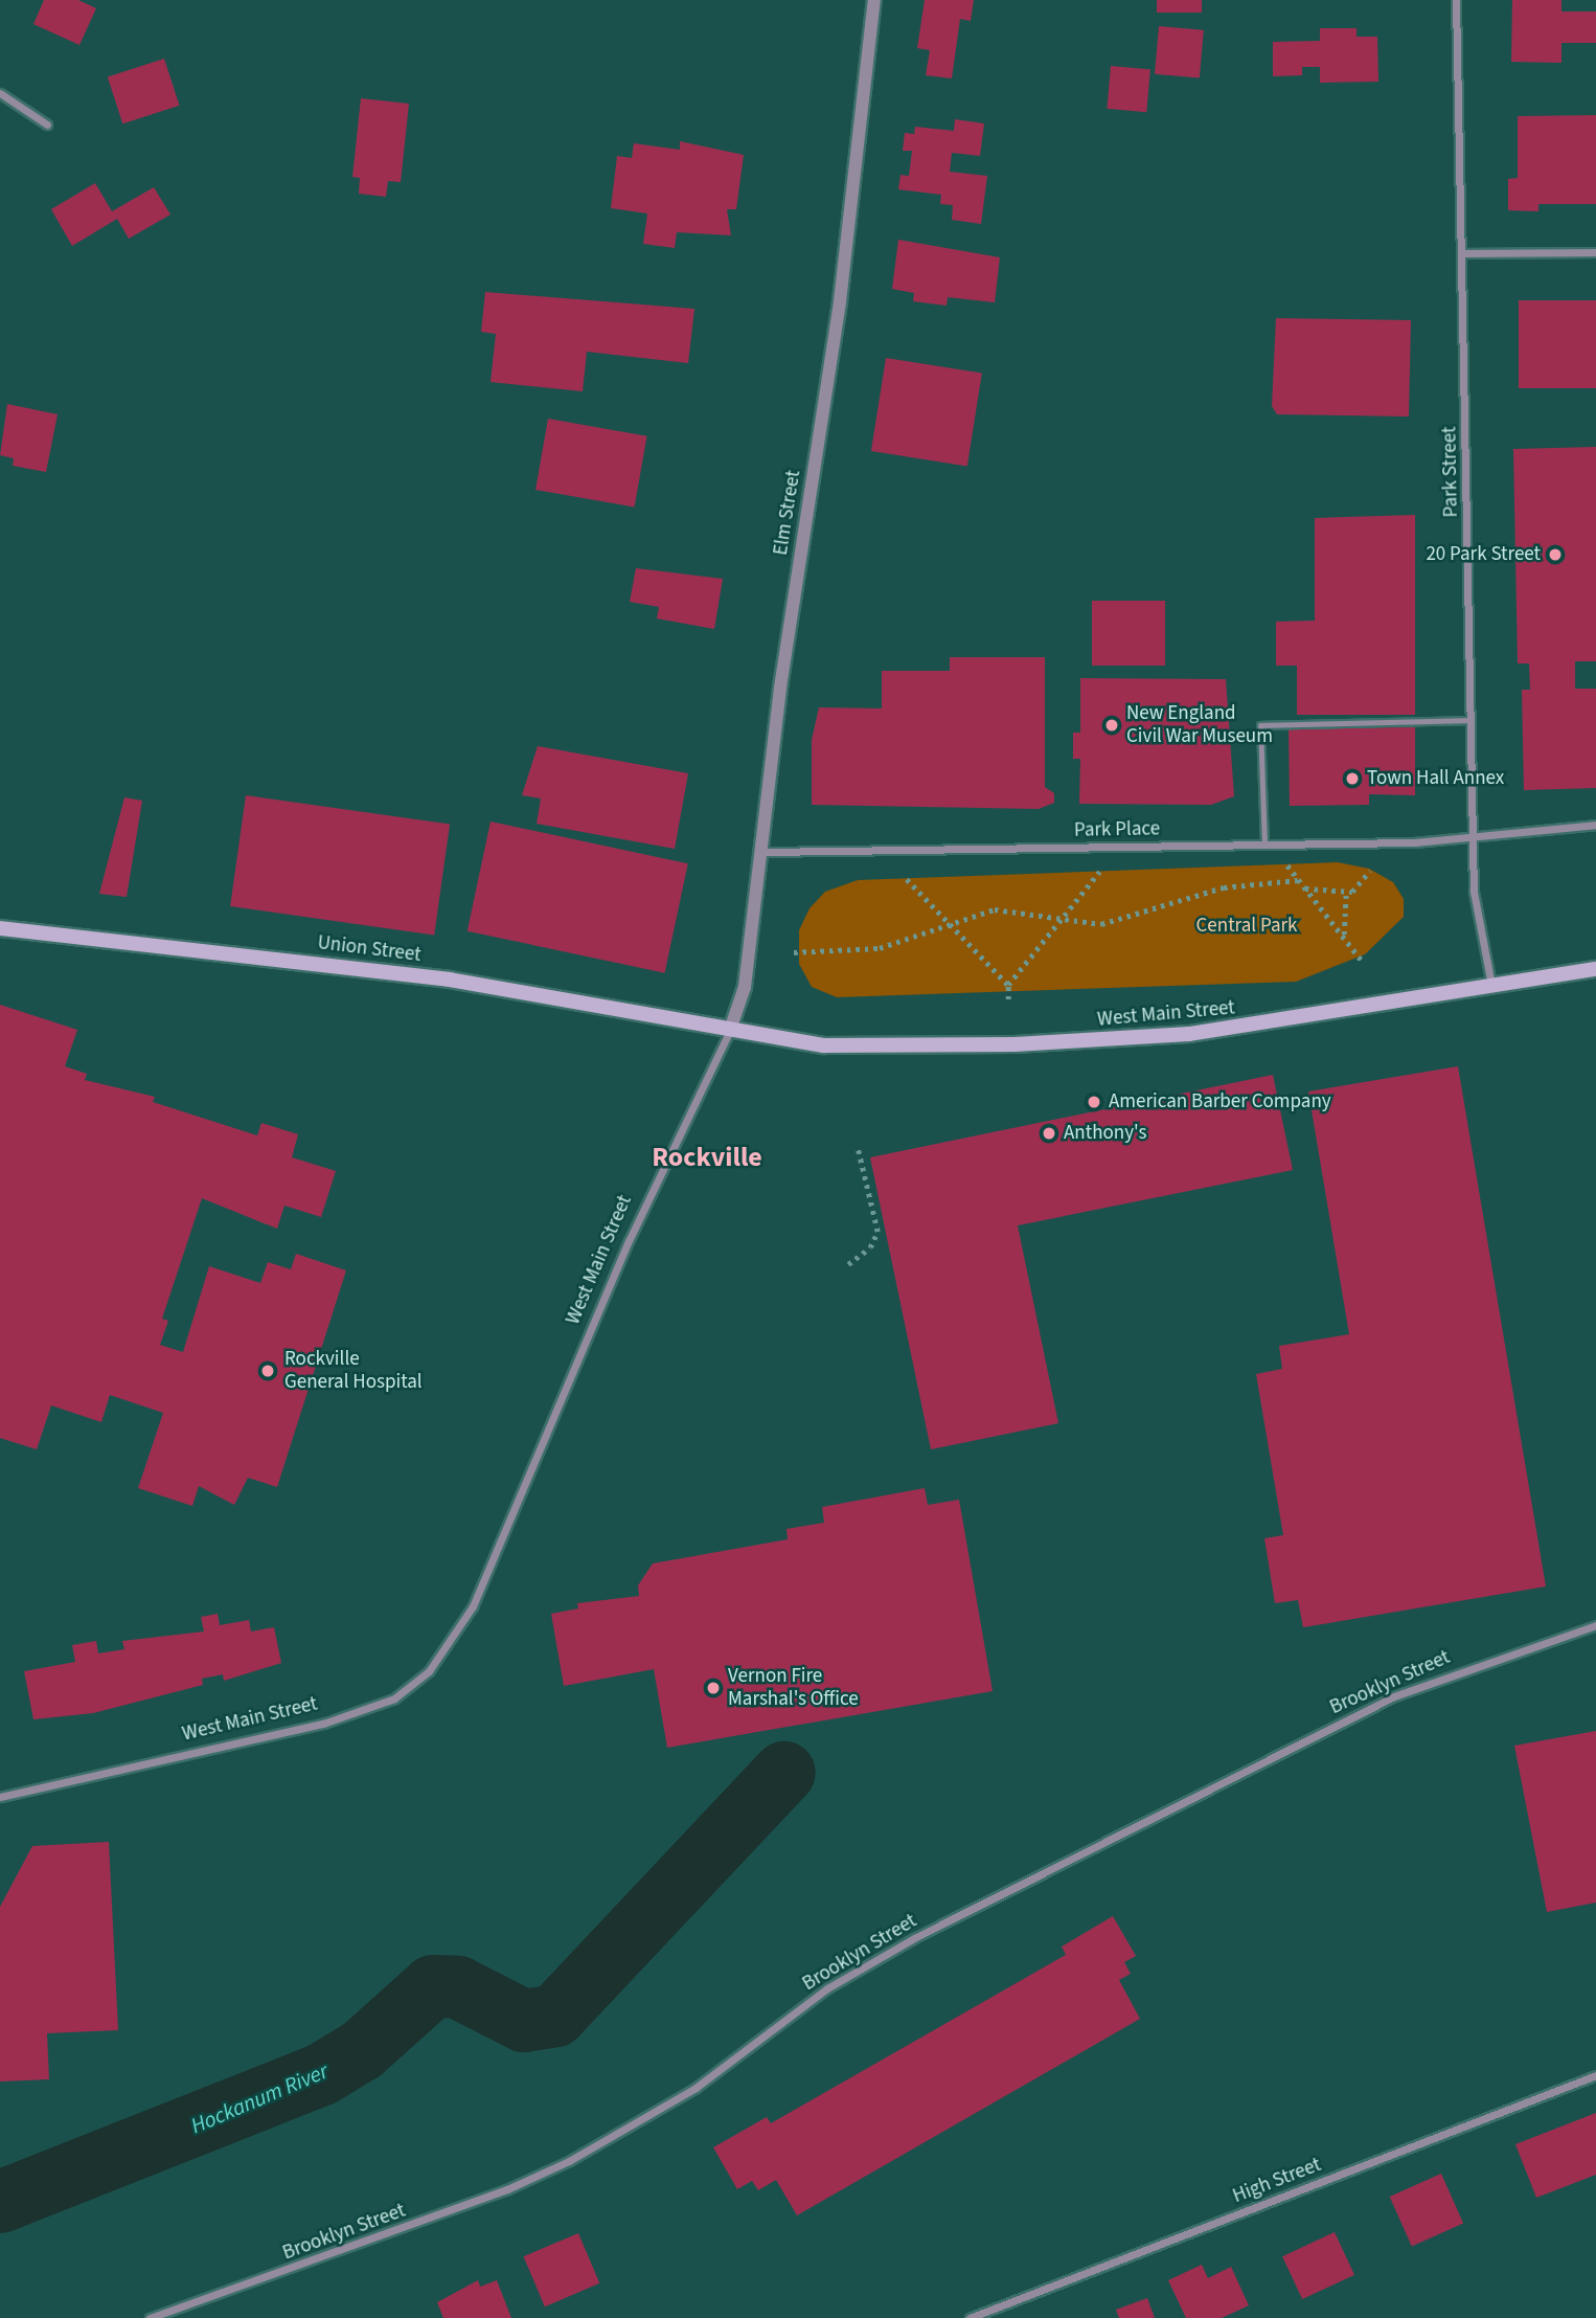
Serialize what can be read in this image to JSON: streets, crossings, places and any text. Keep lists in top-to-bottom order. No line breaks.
{"streets":{"main road":["Union Street","West Main Street"],"street":["Park Street","Elm Street","Park Place","Brooklyn Street","High Street"]},"crossings":[["Park Street","Park Place"],["Park Street","West Main Street"],["Elm Street","Park Place"],["Elm Street","Union Street"],["Elm Street","West Main Street"],["Union Street","West Main Street"]],"districts":["Rockville"],"water":["Hockanum River"],"parks":["Central Park"],"places":["20 Park Street","New England Civil War Museum","Town Hall Annex","American Barber Company","Anthony's","Rockville General Hospital","Vernon Fire Marshal's Office"]}
